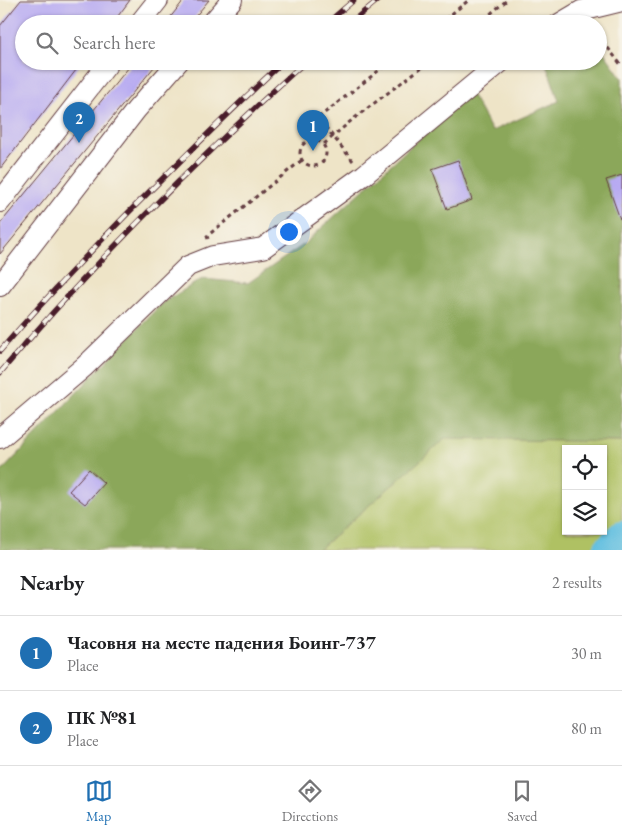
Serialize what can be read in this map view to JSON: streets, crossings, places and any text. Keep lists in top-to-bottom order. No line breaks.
{"page":{"search":"Search here","pins":["2","1"],"heading":["Nearby","2 results"],"list":[{"mark":"1","name":"Часовня на месте падения Боинг-737","note":"Place","value":"30 m"},{"mark":"2","name":"ПК №81","note":"Place","value":"80 m"}],"nav":["Map","Directions","Saved"]}}
